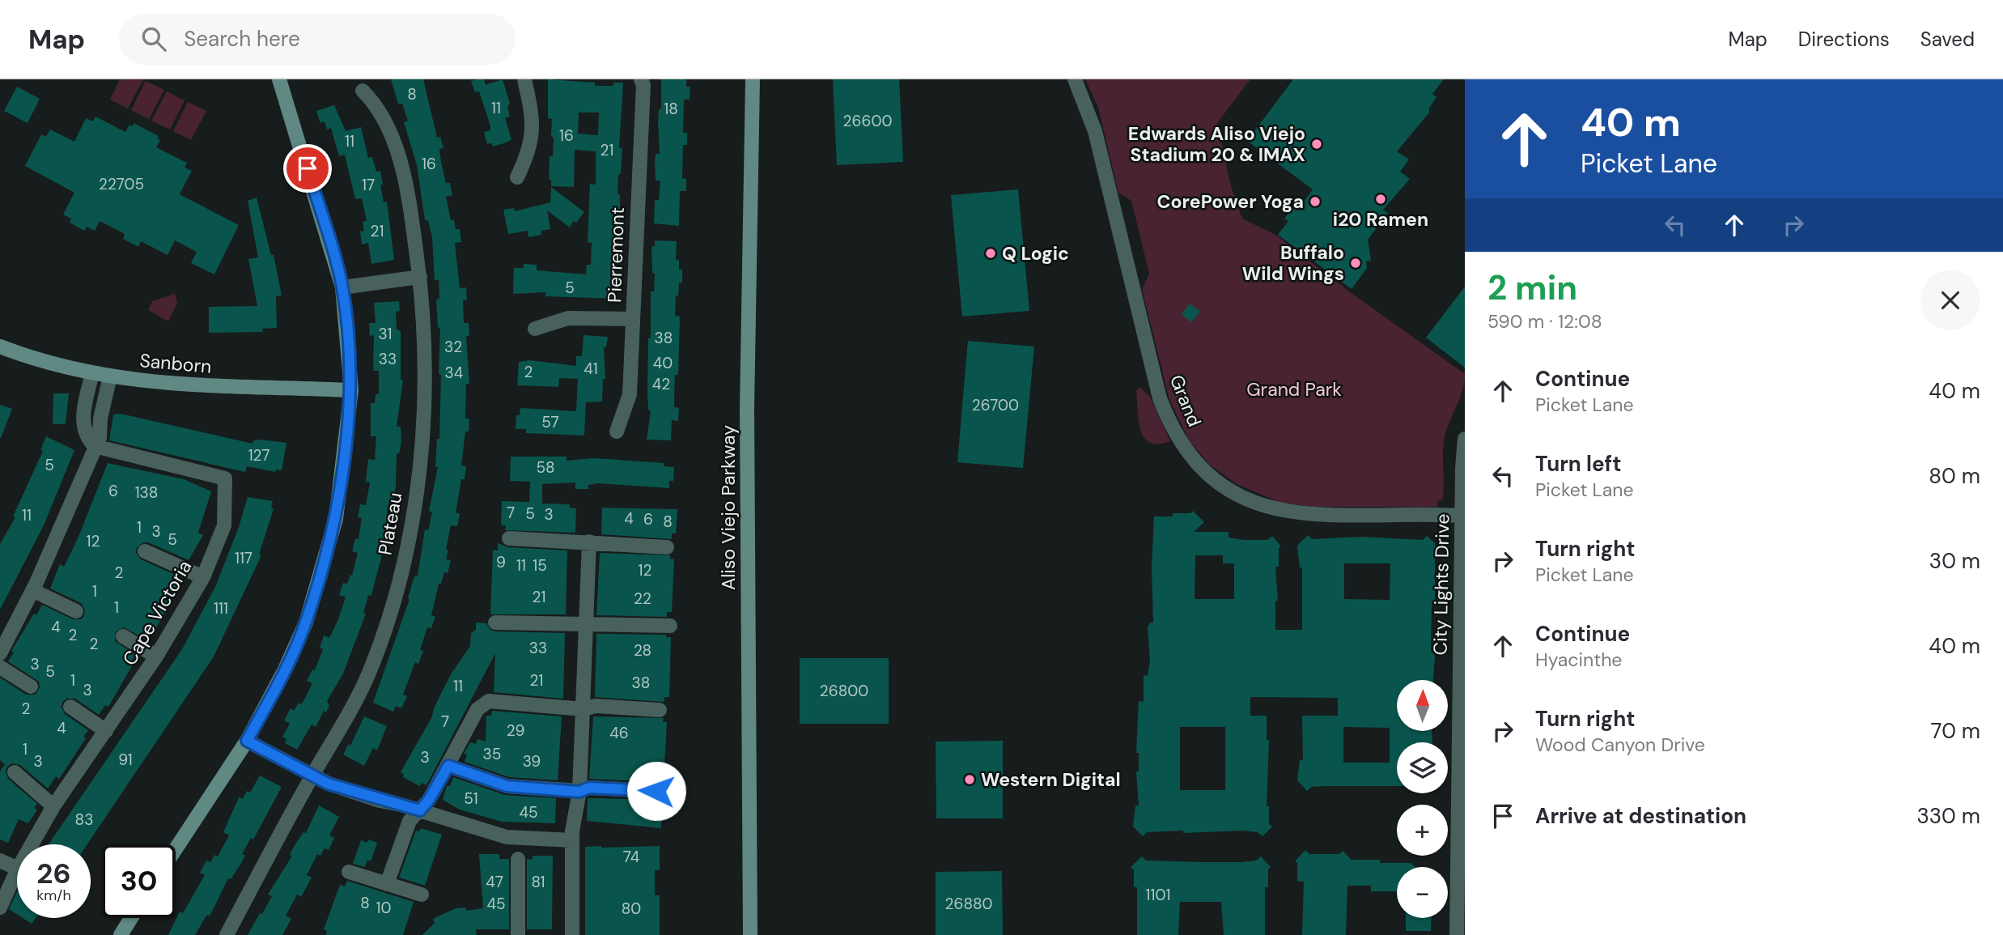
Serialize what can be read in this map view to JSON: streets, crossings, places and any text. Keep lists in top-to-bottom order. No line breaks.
{"streets":{"street":["Pierremont","Sanborn","Grand","Aliso Viejo Parkway","Plateau","City Lights Drive","Cape Victoria"]},"crossings":[["Grand","City Lights Drive"]],"parks":["Grand Park"],"places":["Edwards Aliso Viejo Stadium 20 & IMAX","i20 Ramen","CorePower Yoga","Q Logic","Buffalo Wild Wings","Western Digital"],"house_numbers":["8","11","18","26600","16","11","21","16","22705","17","21","5","31","38","32","33","40","41","2","34","42","26700","57","127","5","58","6","138","7","5","3","11","4","6","8","1","3","5","12","117","9","11","15","12","2","1","21","22","1","111","4","2","2","33","28","3","5","1","21","38","11","3","26800","2","7","4","29","46","1","35","3","91","3","39","51","45","83","74","47","81","1101","8","45","26880","10","80"],"north":"top","page":{"header":"Map","search":"Search here","nav":["Map","Directions","Saved"],"turn":["40 m","Picket Lane"],"heading":["2 min","590 m · 12:08"],"list":[{"name":"Continue","note":"Picket Lane","value":"40 m"},{"name":"Turn left","note":"Picket Lane","value":"80 m"},{"name":"Turn right","note":"Picket Lane","value":"30 m"},{"name":"Continue","note":"Hyacinthe","value":"40 m"},{"name":"Turn right","note":"Wood Canyon Drive","value":"70 m"},{"name":"Arrive at destination","value":"330 m"}],"map_buttons":["+","−"],"speed":"26 km/h","limit":"30"}}
